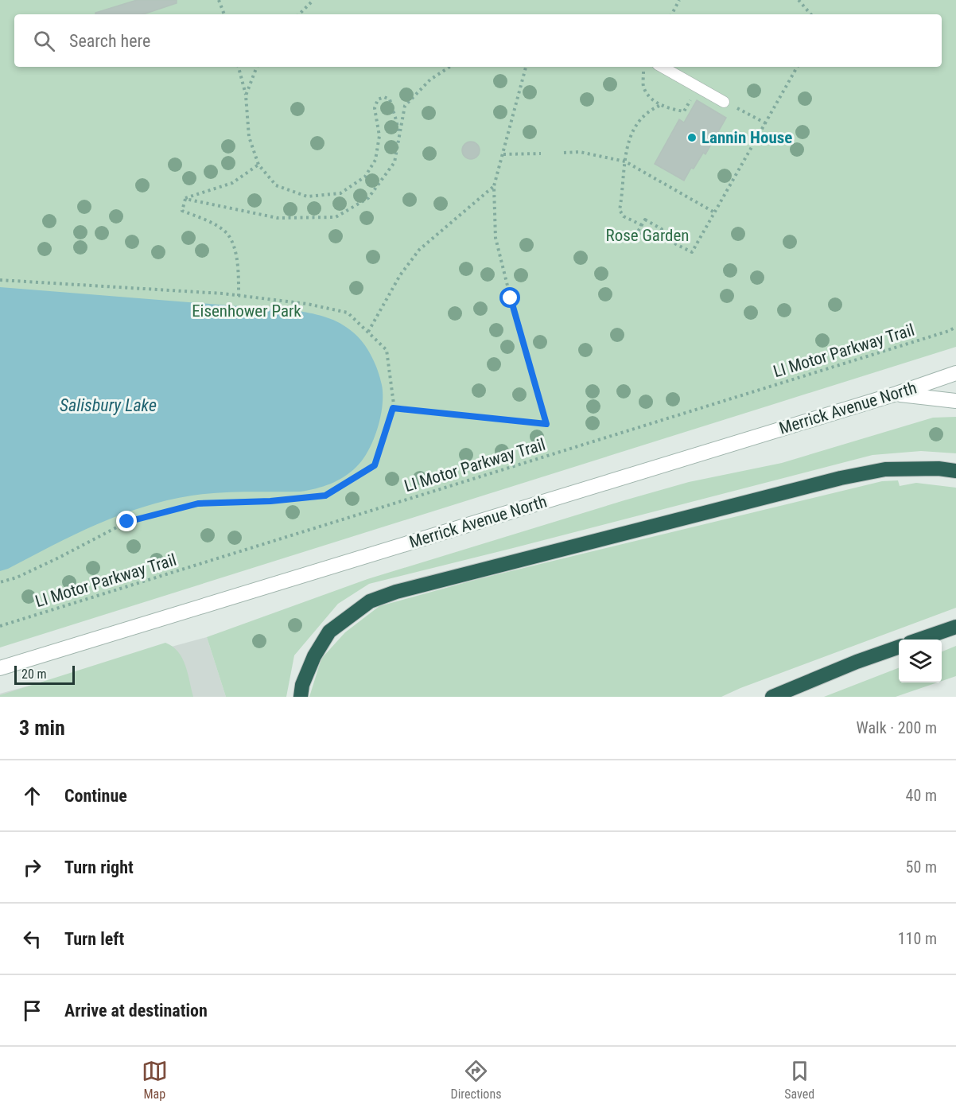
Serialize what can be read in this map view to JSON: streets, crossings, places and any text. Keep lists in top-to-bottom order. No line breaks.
{"streets":{"main road":["Merrick Avenue North"],"path":["LI Motor Parkway Trail"]},"water":["Salisbury Lake"],"parks":["Rose Garden","Eisenhower Park"],"places":["Lannin House"],"scale_bar":"20 m","page":{"search":"Search here","scale":"20 m","heading":["3 min","Walk · 200 m"],"list":[["Continue","40 m"],["Turn right","50 m"],["Turn left","110 m"],"Arrive at destination"],"nav":["Map","Directions","Saved"]}}
